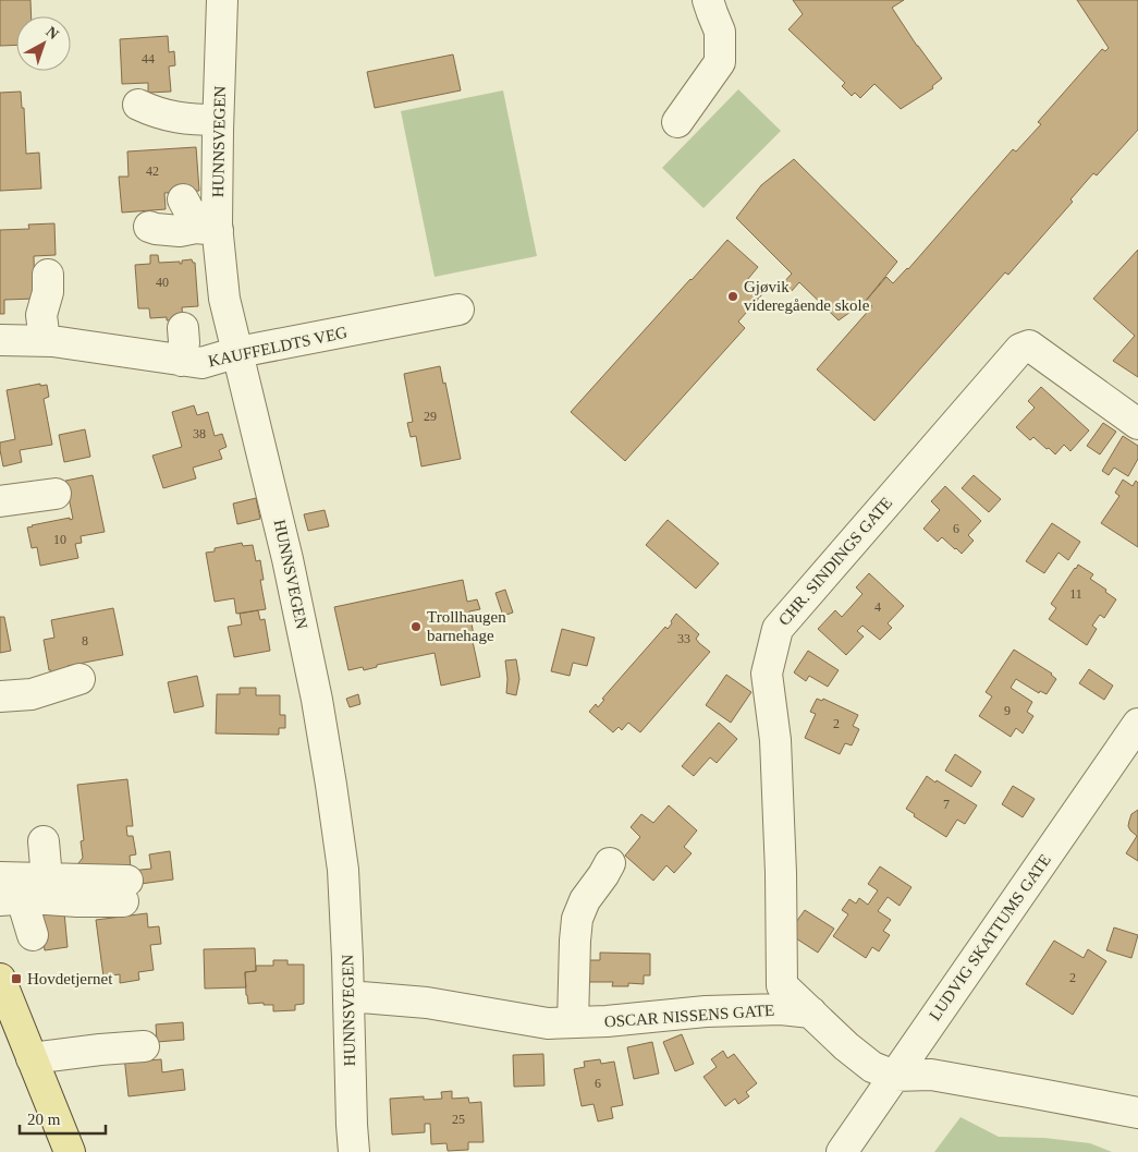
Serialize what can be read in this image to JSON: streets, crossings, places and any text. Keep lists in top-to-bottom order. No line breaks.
{"streets":{"street":["HUNNSVEGEN","KAUFFELDTS VEG","CHR. SINDINGS GATE","LUDVIG SKATTUMS GATE","OSCAR NISSENS GATE"]},"crossings":[["HUNNSVEGEN","KAUFFELDTS VEG"],["HUNNSVEGEN","OSCAR NISSENS GATE"],["CHR. SINDINGS GATE","OSCAR NISSENS GATE"]],"places":{"other":["Gjøvik videregående skole","Trollhaugen barnehage"],"transit":["Hovdetjernet"]},"house_numbers":["44","42","40","29","38","6","10","11","4","33","8","9","2","7","2","6","25"],"scale_bar":"20 m","north":"top right"}
